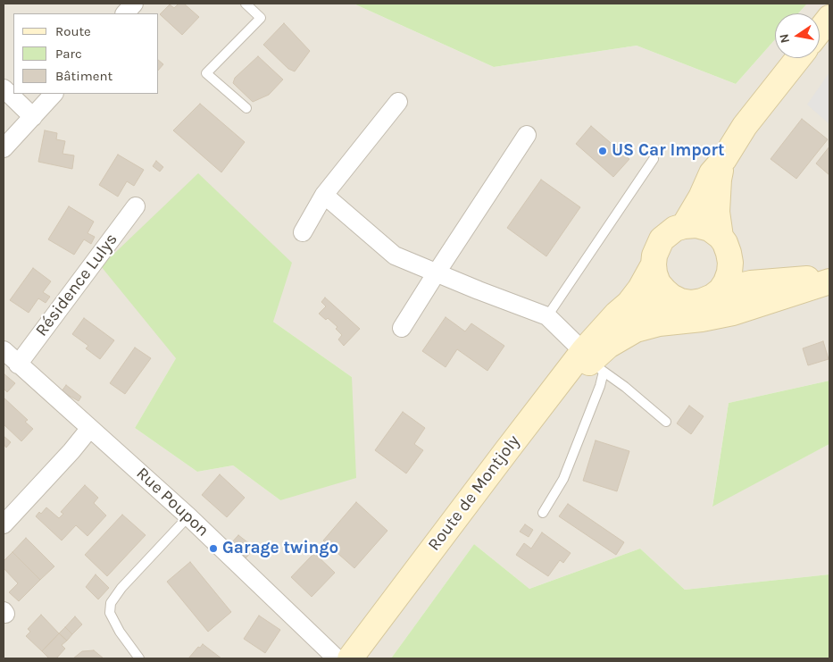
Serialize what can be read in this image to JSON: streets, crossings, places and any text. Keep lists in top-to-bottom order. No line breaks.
{"streets":{"main road":["Route de Montjoly"],"street":["Résidence Lulys","Rue Poupon"]},"crossings":[["Résidence Lulys","Rue Poupon"]],"places":["US Car Import","Garage twingo"],"legend":["Route","Parc","Bâtiment"],"north":"left"}
